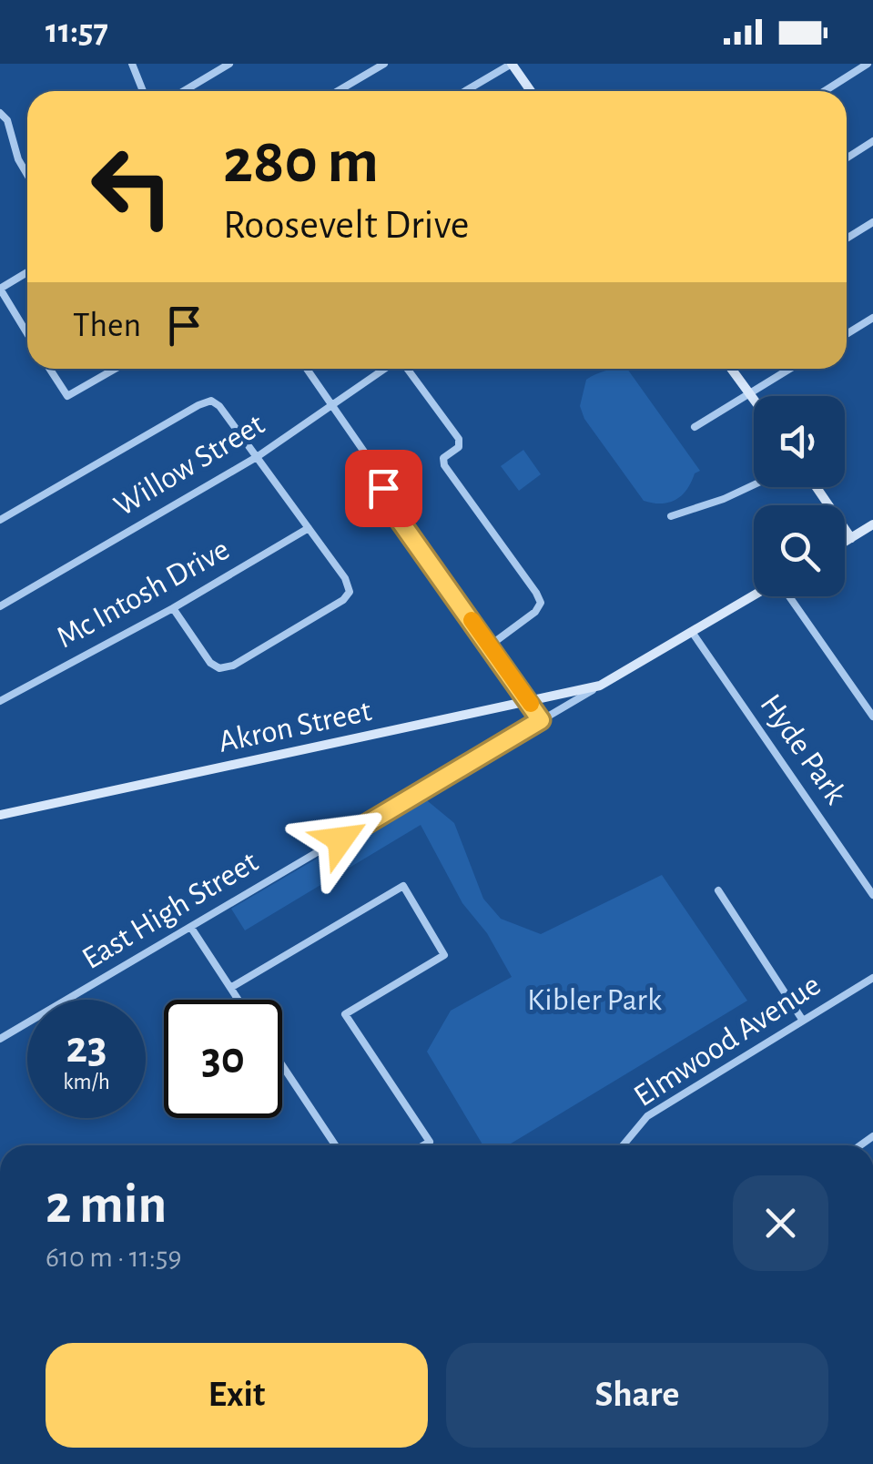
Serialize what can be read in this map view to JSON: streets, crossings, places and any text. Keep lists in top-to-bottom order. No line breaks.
{"streets":{"main road":["Akron Street"],"street":["Willow Street","Mc Intosh Drive","Hyde Park","East High Street","Elmwood Avenue"]},"crossings":[["Akron Street","Hyde Park"],["Akron Street","East High Street"]],"parks":["Kibler Park"],"page":{"status":"11:57","turn":["280 m","Roosevelt Drive"],"then":"Then","speed":"23 km/h","limit":"30","heading":["2 min","610 m · 11:59"],"buttons":["Exit","Share"]}}
